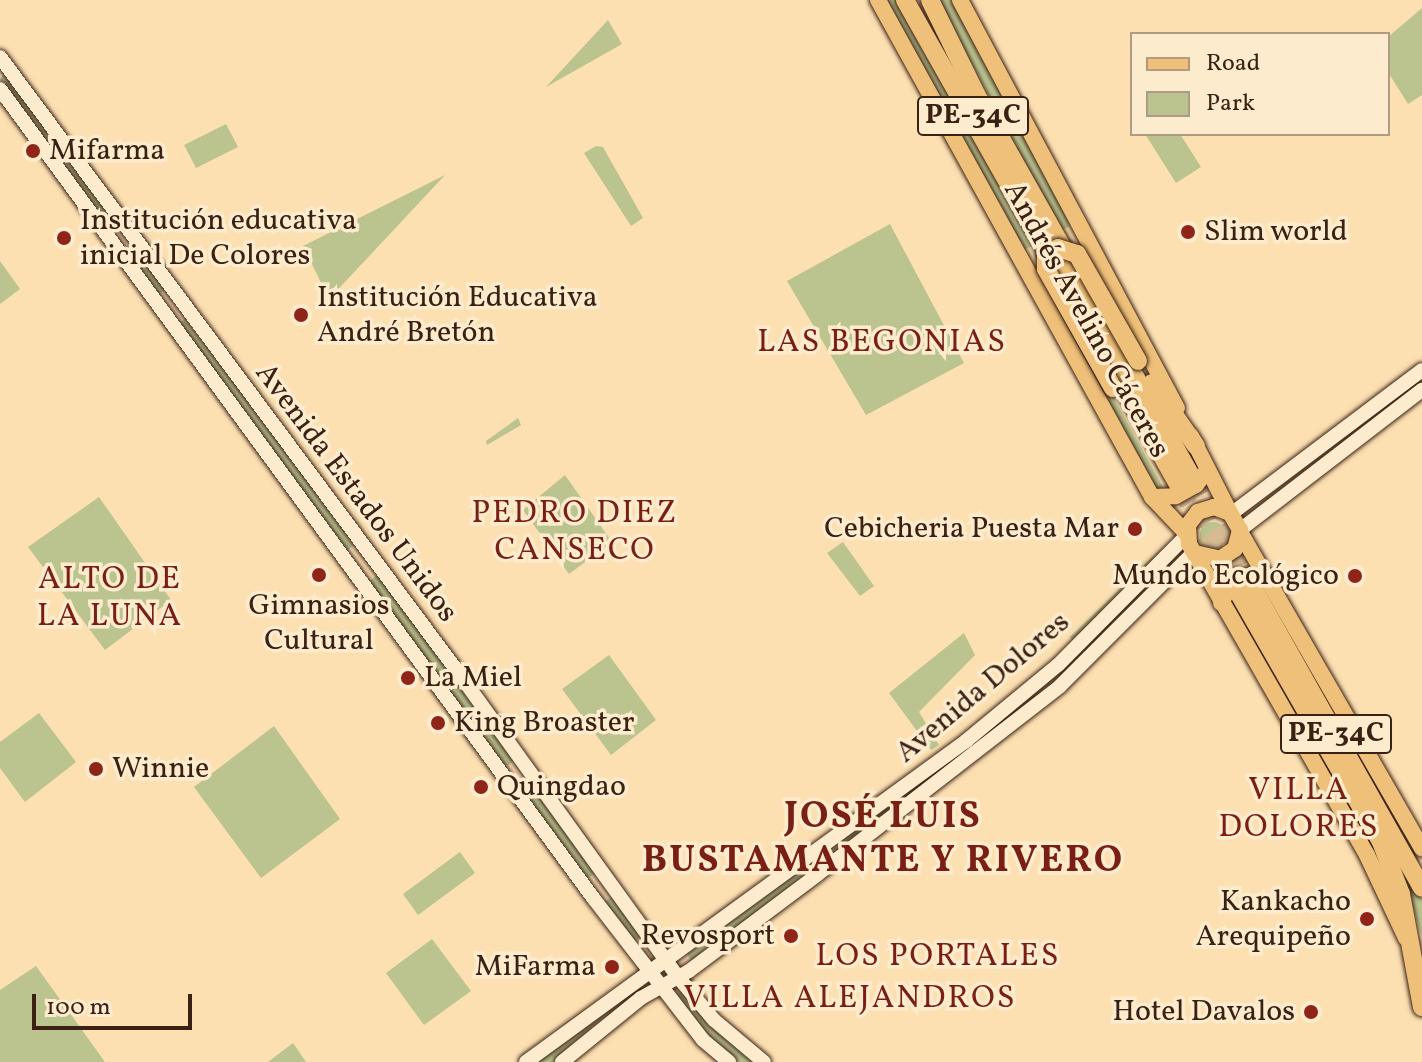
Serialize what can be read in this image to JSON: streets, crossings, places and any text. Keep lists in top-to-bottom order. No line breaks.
{"streets":{"highway":["PE-34C","Andrés Avelino Cáceres"],"main road":["Avenida Estados Unidos","Avenida Dolores"]},"crossings":[["Andrés Avelino Cáceres","Avenida Dolores"],["Avenida Estados Unidos","Avenida Dolores"]],"districts":["LAS BEGONIAS","PEDRO DIEZ CANSECO","ALTO DE LA LUNA","VILLA DOLORES","JOSÉ LUIS BUSTAMANTE Y RIVERO","LOS PORTALES","VILLA ALEJANDROS"],"places":["Mifarma","Slim world","Institución educativa inicial De Colores","Institución Educativa André Bretón","Cebicheria Puesta Mar","Gimnasios Cultural","Mundo Ecológico","La Miel","King Broaster","Winnie","Quingdao","Kankacho Arequipeño","Revosport","MiFarma","Hotel Davalos"],"legend":["Road","Park"],"scale_bar":"100 m"}
